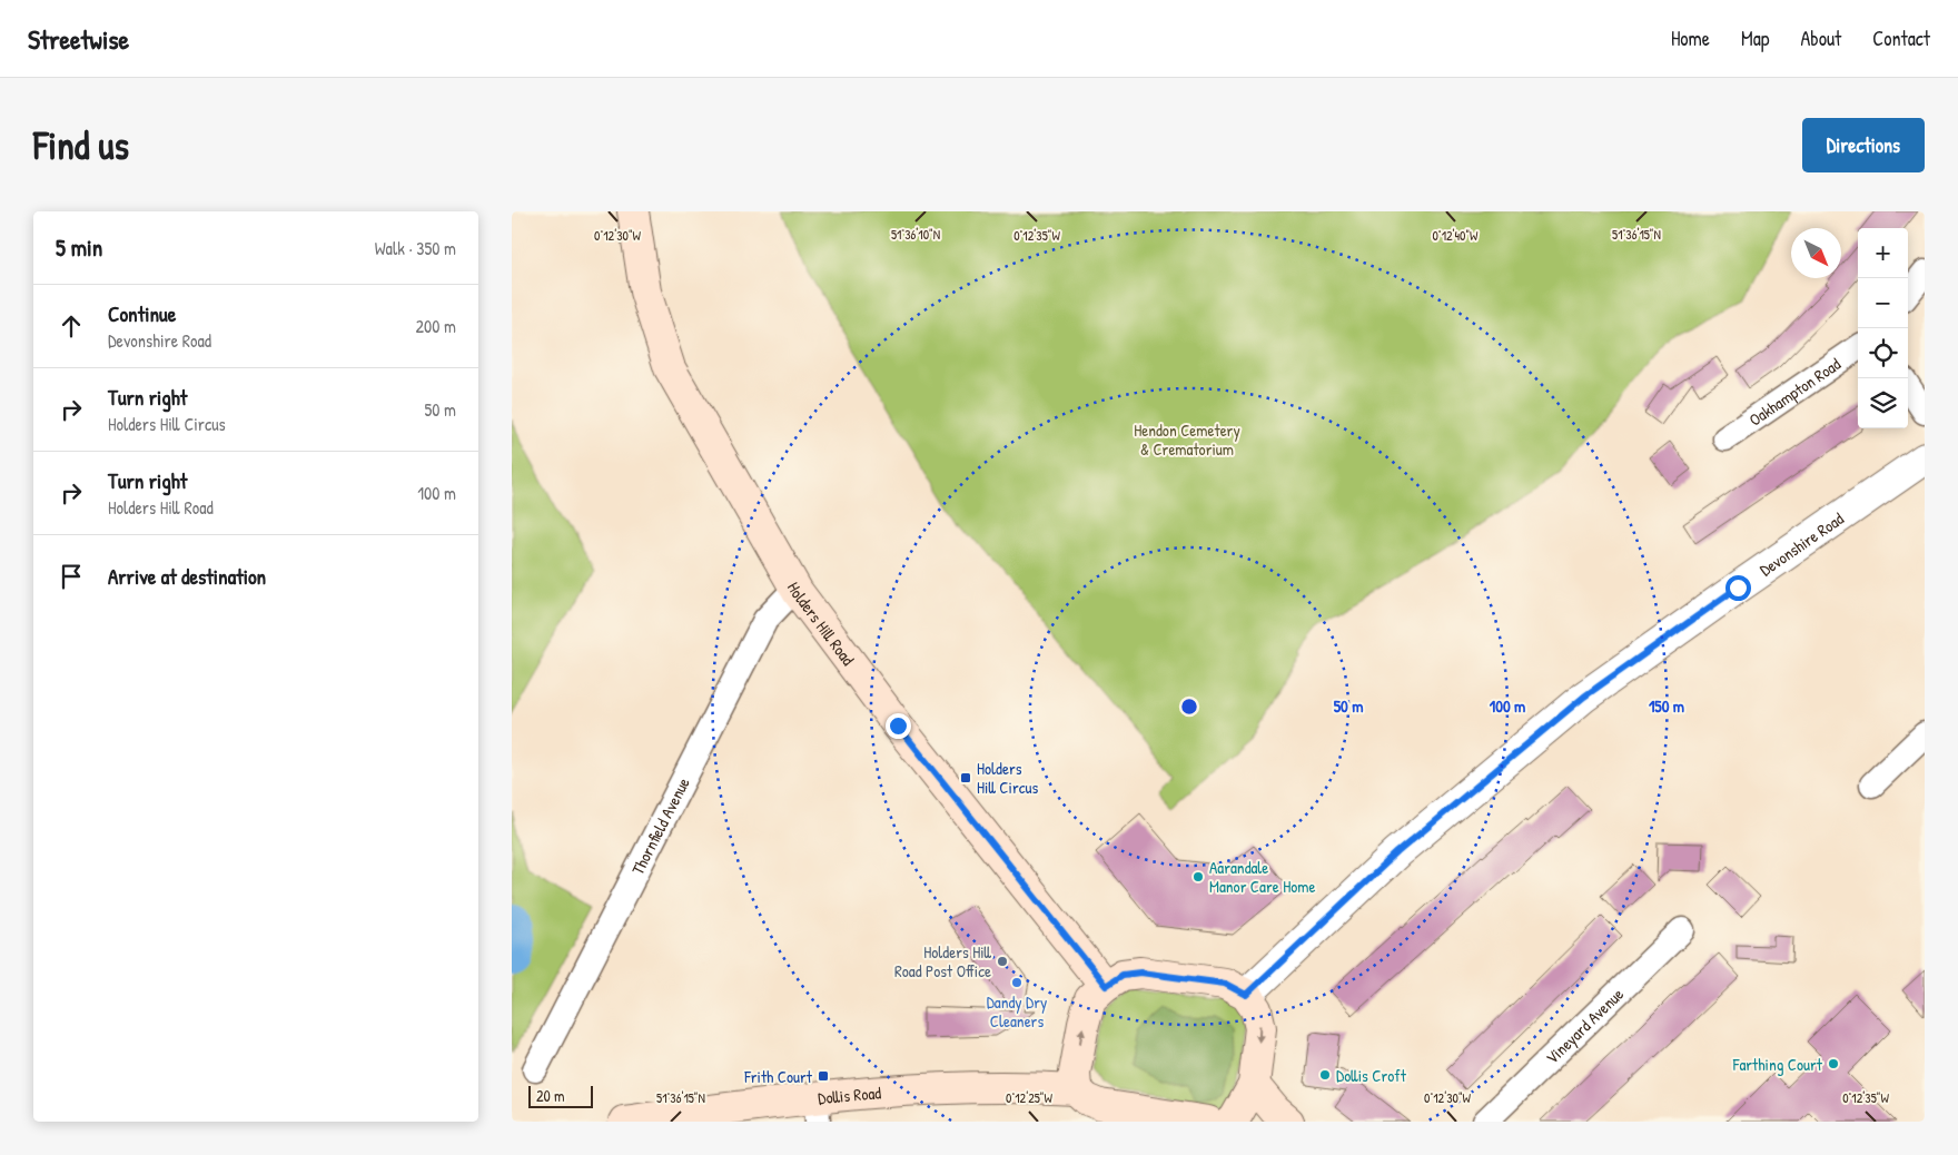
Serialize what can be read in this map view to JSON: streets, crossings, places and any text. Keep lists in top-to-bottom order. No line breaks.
{"streets":{"main road":["Holders Hill Road","Dollis Road"],"street":["Oakhampton Road","Devonshire Road","Thornfield Avenue","Vineyard Avenue"]},"crossings":[["Devonshire Road","Holders Hill Road"],["Devonshire Road","Dollis Road"],["Holders Hill Road","Thornfield Avenue"],["Holders Hill Road","Dollis Road"]],"parks":["Hendon Cemetery & Crematorium"],"places":{"transit":["Holders Hill Circus","Frith Court"],"other":["Aarandale Manor Care Home","Holders Hill Road Post Office","Dandy Dry Cleaners","Farthing Court","Dollis Croft"]},"scale_bar":"20 m","north":"bottom right","page":{"header":"Streetwise","nav":["Home","Map","About","Contact"],"buttons":"Directions","title":"Find us","heading":["5 min","Walk · 350 m"],"map_buttons":["+","−"],"list":[["Continue","Devonshire Road","200 m"],["Turn right","Holders Hill Circus","50 m"],["Turn right","Holders Hill Road","100 m"],"Arrive at destination"],"scale":"20 m"},"coordinates":["51°36'10\"N","51°36'15\"N","0°12'30\"W","0°12'35\"W","0°12'40\"W","0°12'25\"W"],"rings":["50 m","100 m","150 m"]}
